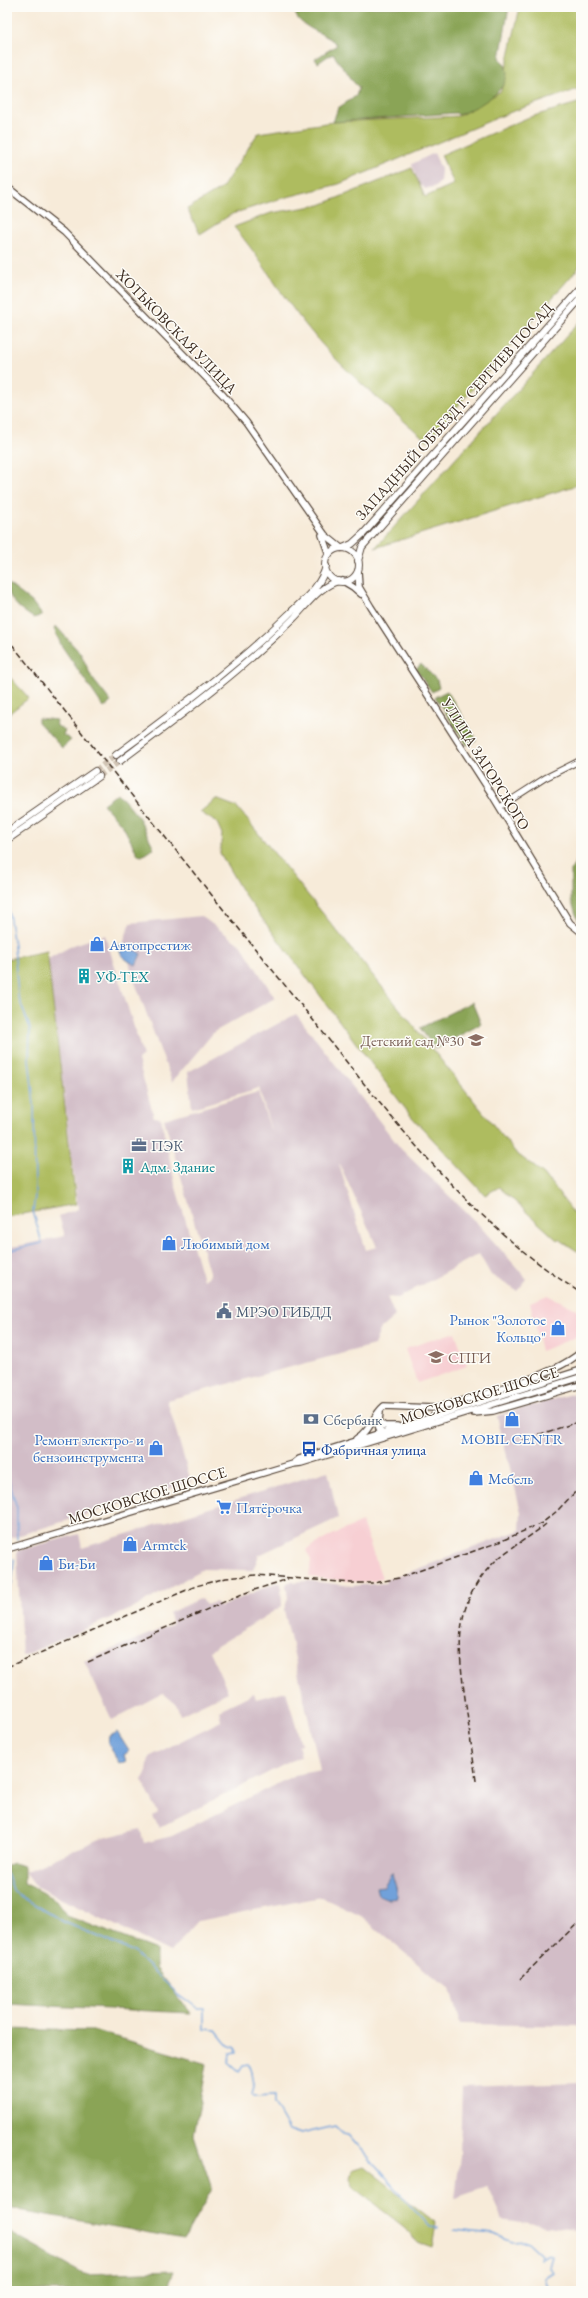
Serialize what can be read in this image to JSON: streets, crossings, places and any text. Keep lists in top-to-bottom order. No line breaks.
{"streets":{"main road":["ХОТЬКОВСКАЯ УЛИЦА","ЗАПАДНЫЙ ОБЪЕЗД Г. СЕРГИЕВ ПОСАД","УЛИЦА ЗАГОРСКОГО","МОСКОВСКОЕ ШОССЕ"]},"places":{"shop":["Автопрестиж","Любимый дом","Рынок \"Золотое Кольцо\"","MOBIL CENTR","Ремонт электро- и бензоинструмента","Мебель","Armtek","Би-Би"],"building":["УФ-ТЕХ","Адм. Здание"],"school or university":["Детский сад №30","СПГИ"],"office":["ПЭК"],"public building":["МРЭО ГИБДД"],"bank":["Сбербанк"],"bus stop":["Фабричная улица"],"supermarket":["Пятёрочка"]}}
